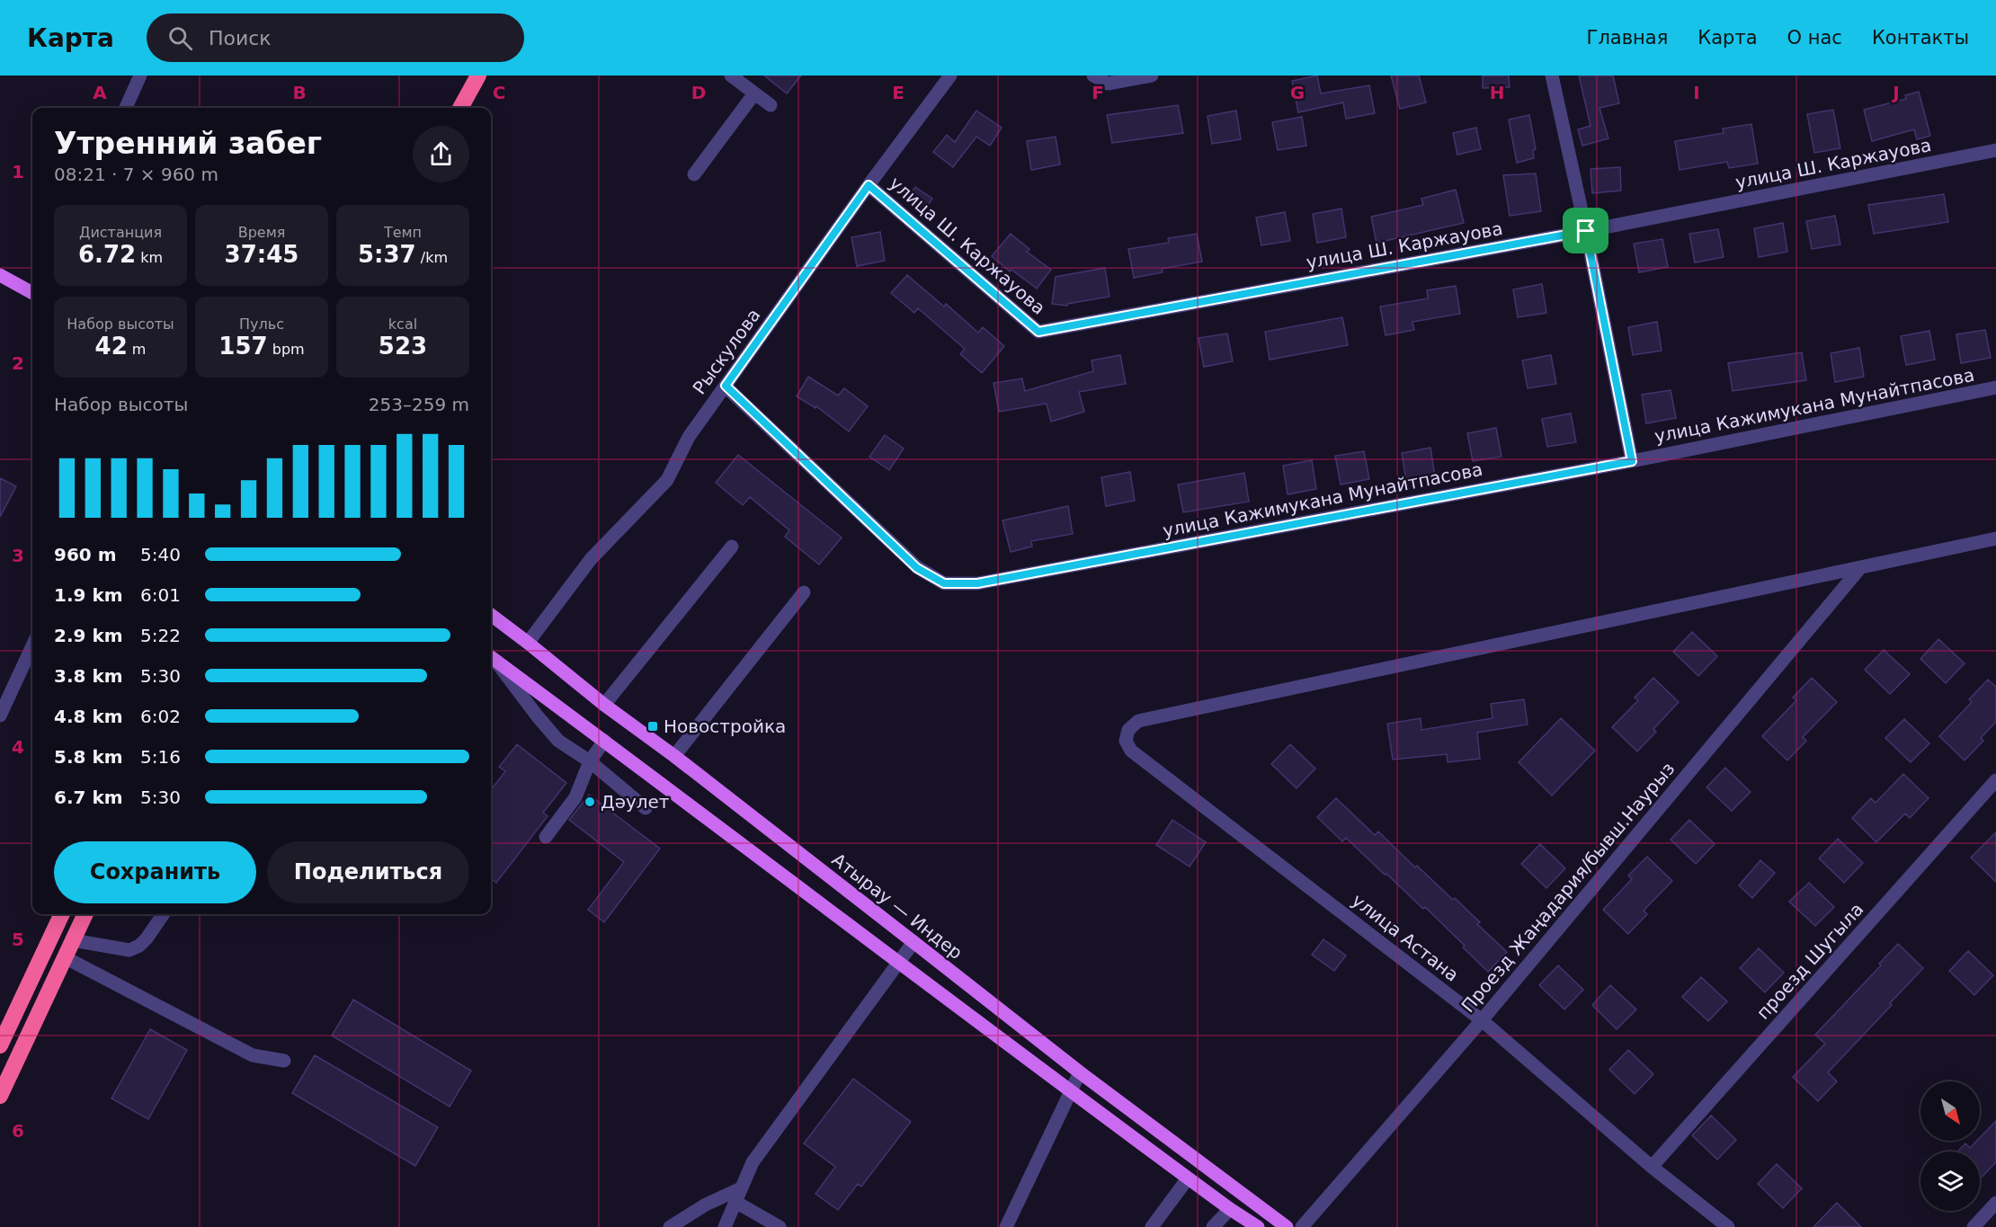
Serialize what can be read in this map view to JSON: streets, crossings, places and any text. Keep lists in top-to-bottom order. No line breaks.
{"streets":{"main road":["Атырау — Индер"],"street":["улица Ш. Каржауова","Рыскулова","улица Кажимукана Мунайтпасова","Проезд Жаңадария/бывш.Наурыз","улица Астана","проезд Шугыла"]},"crossings":[["улица Ш. Каржауова","Рыскулова"],["Рыскулова","улица Кажимукана Мунайтпасова"],["Рыскулова","Атырау — Индер"],["Проезд Жаңадария/бывш.Наурыз","улица Астана"],["улица Астана","проезд Шугыла"]],"places":{"transit":["Новостройка"],"other":["Дәулет"]},"north":"bottom right","page":{"header":"Карта","search":"Поиск","nav":["Главная","Карта","О нас","Контакты"],"heading":["Утренний забег","08:21 · 7 × 960 m"],"stats":[["Дистанция","6.72 km"],["Время","37:45"],["Темп","5:37 /km"],["Набор высоты","42 m"],["Пульс","157 bpm"],["kcal","523"]],"chart":["Набор высоты","253–259 m"],"list":[{"name":"960 m","note":"5:40"},{"name":"1.9 km","note":"6:01"},{"name":"2.9 km","note":"5:22"},{"name":"3.8 km","note":"5:30"},{"name":"4.8 km","note":"6:02"},{"name":"5.8 km","note":"5:16"},{"name":"6.7 km","note":"5:30"}],"buttons":["Сохранить","Поделиться"]},"grid":{"columns":["A","B","C","D","E","F","G","H","I","J"],"rows":["1","2","3","4","5","6"]}}
